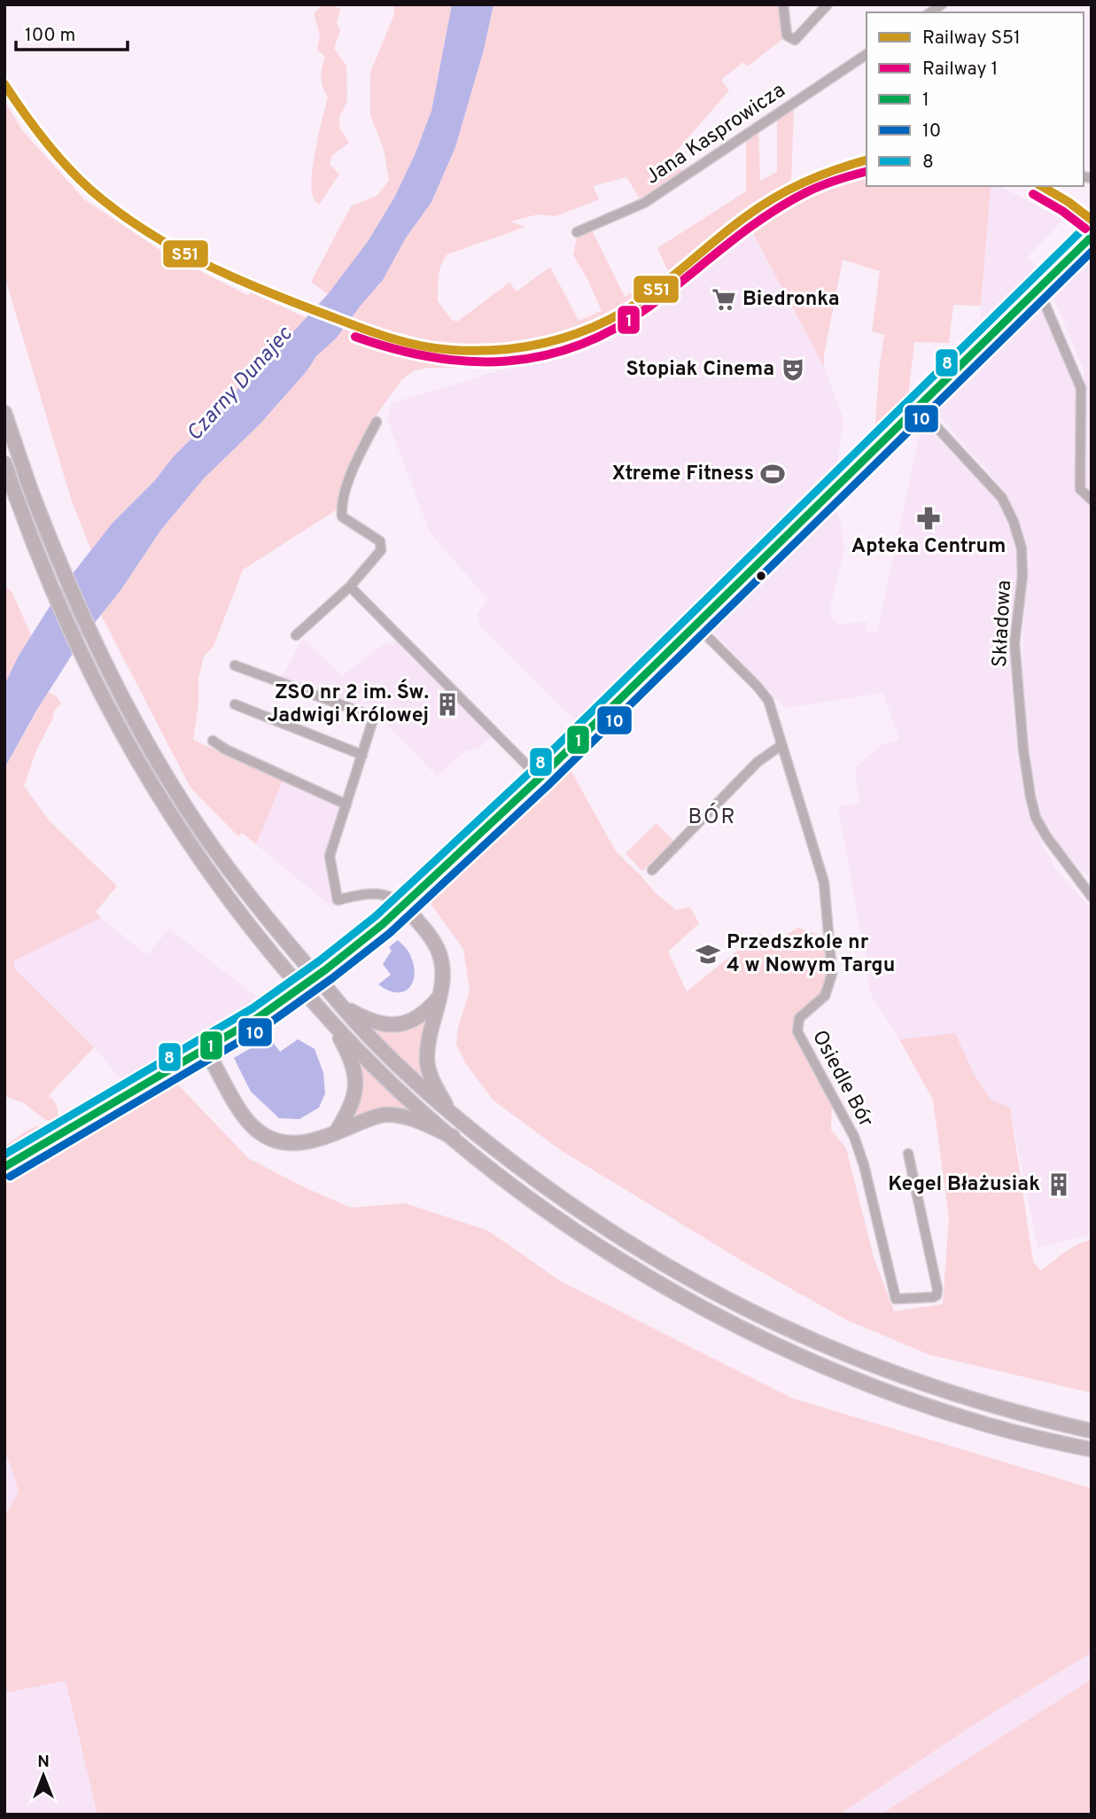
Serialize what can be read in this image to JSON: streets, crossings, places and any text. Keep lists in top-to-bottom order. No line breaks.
{"streets":{"street":["Jana Kasprowicza","Składowa","Osiedle Bór"]},"districts":["BÓR"],"water":["Czarny Dunajec"],"places":{"supermarket":["Biedronka"],"theatre":["Stopiak Cinema"],"sports":["Xtreme Fitness"],"pharmacy":["Apteka Centrum"],"building":["ZSO nr 2 im. Św. Jadwigi Królowej","Kegel Błażusiak"],"school or university":["Przedszkole nr 4 w Nowym Targu"]},"lines":["rail line S51","rail line 1","transit line 8","transit line 1","transit line 10"],"legend":["Railway S51","Railway 1","1","10","8"],"scale_bar":"100 m","north":"top"}
